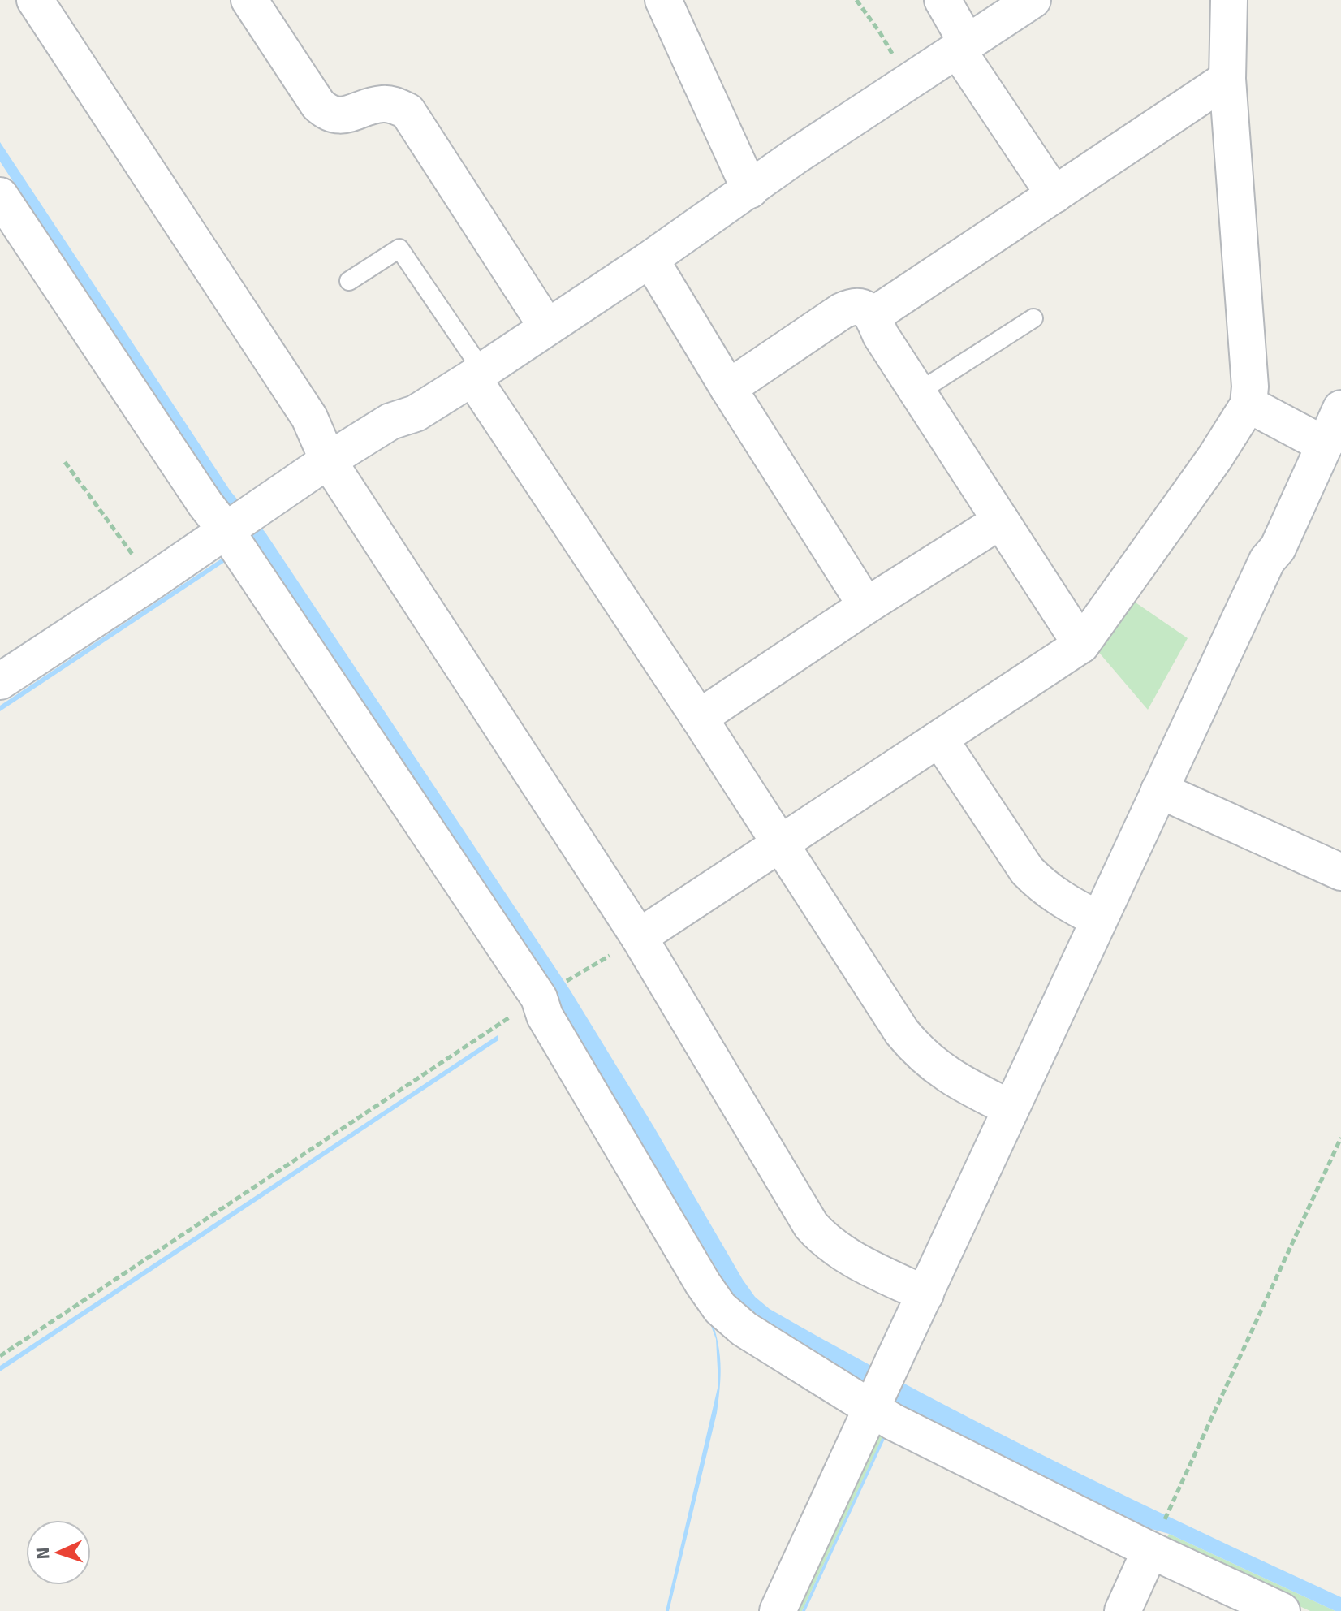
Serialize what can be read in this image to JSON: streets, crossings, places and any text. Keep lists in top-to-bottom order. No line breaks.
{"north":"left"}
